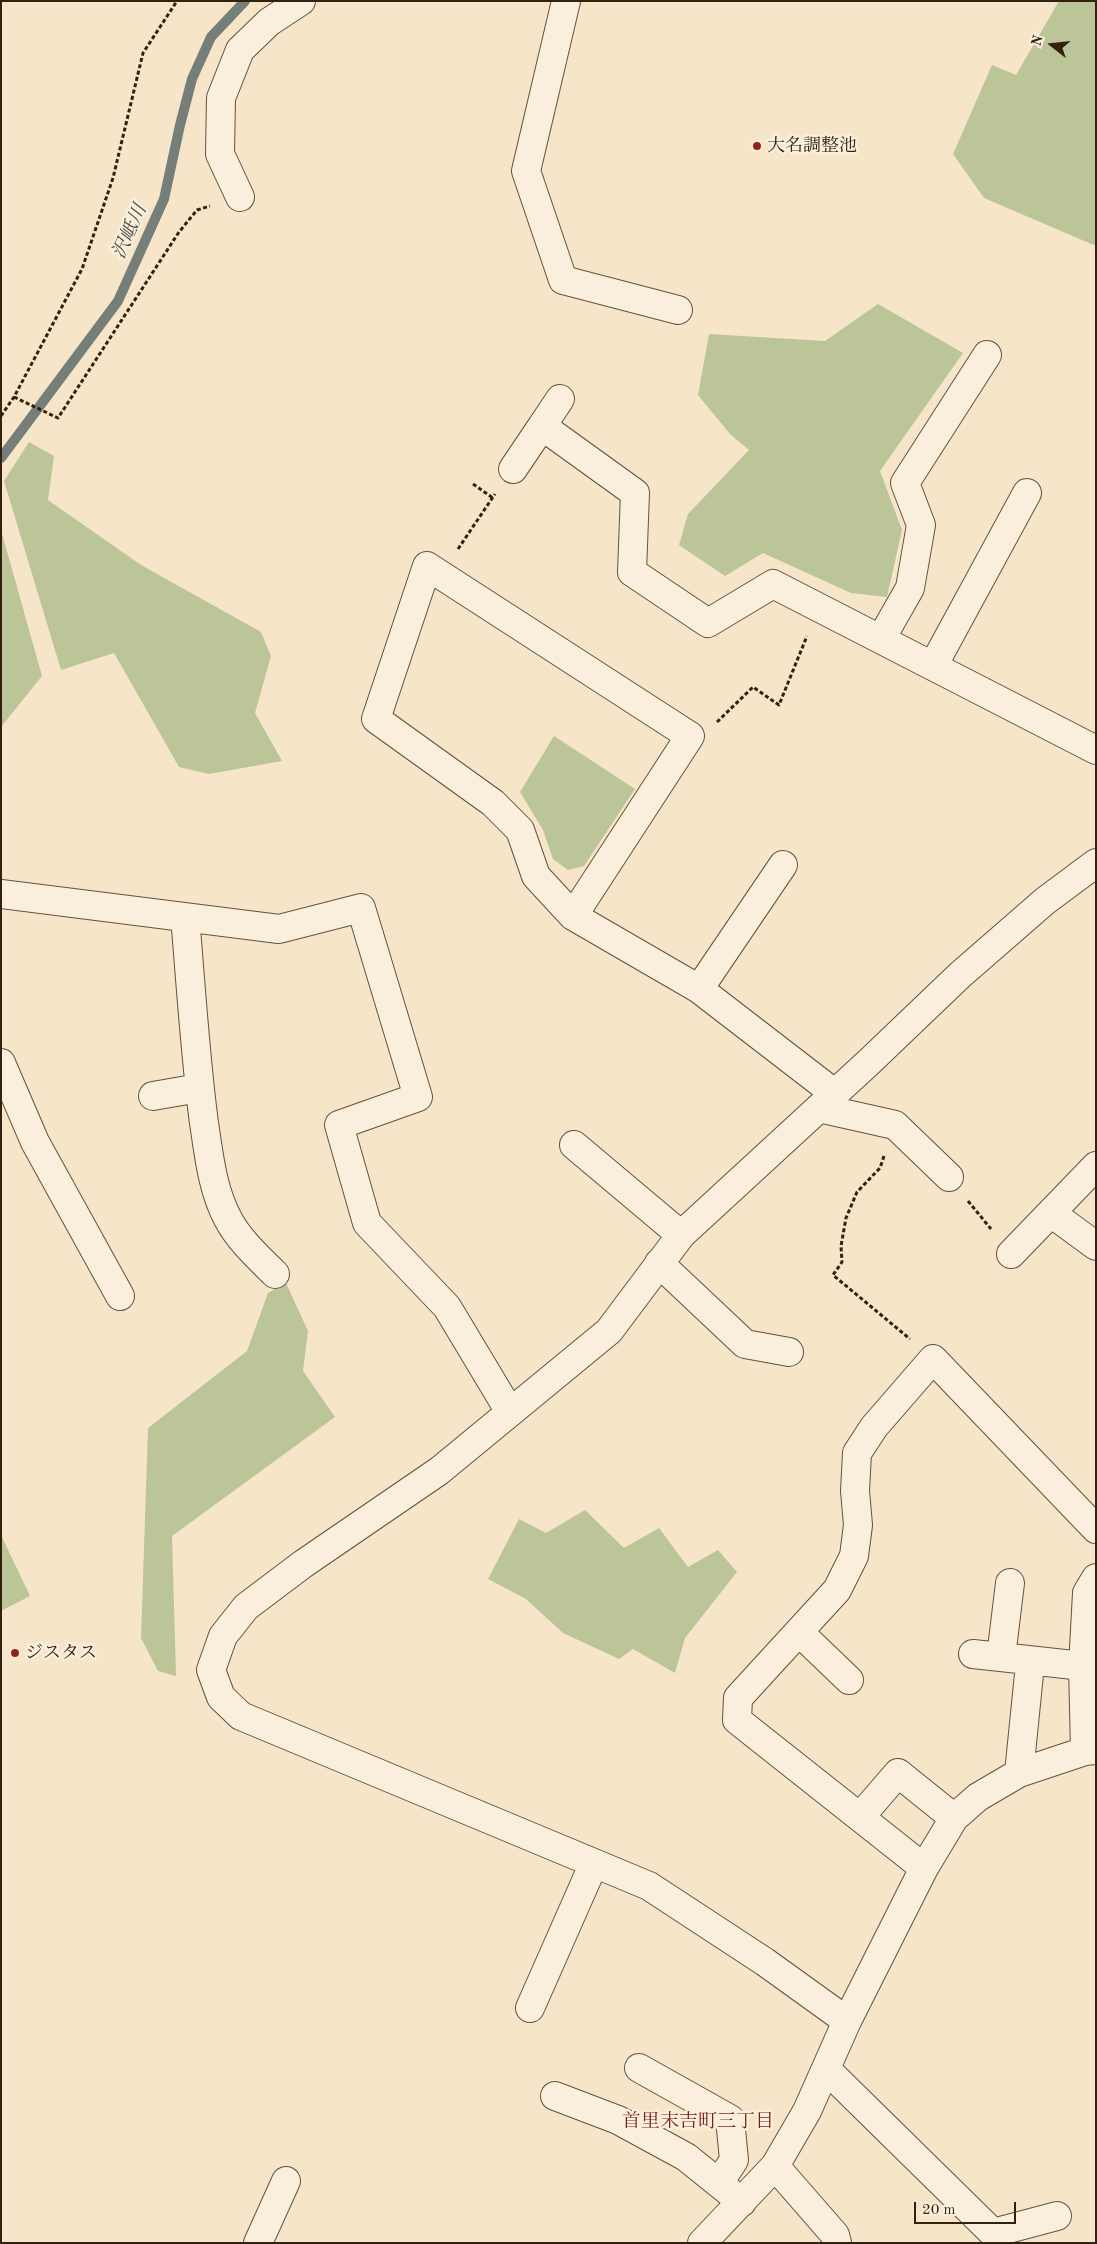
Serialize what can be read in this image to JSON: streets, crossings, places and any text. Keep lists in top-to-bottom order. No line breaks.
{"districts":["首里末吉町三丁目"],"water":["沢岻川"],"places":["大名調整池","ジスタス"],"scale_bar":"20 m","north":"left"}
